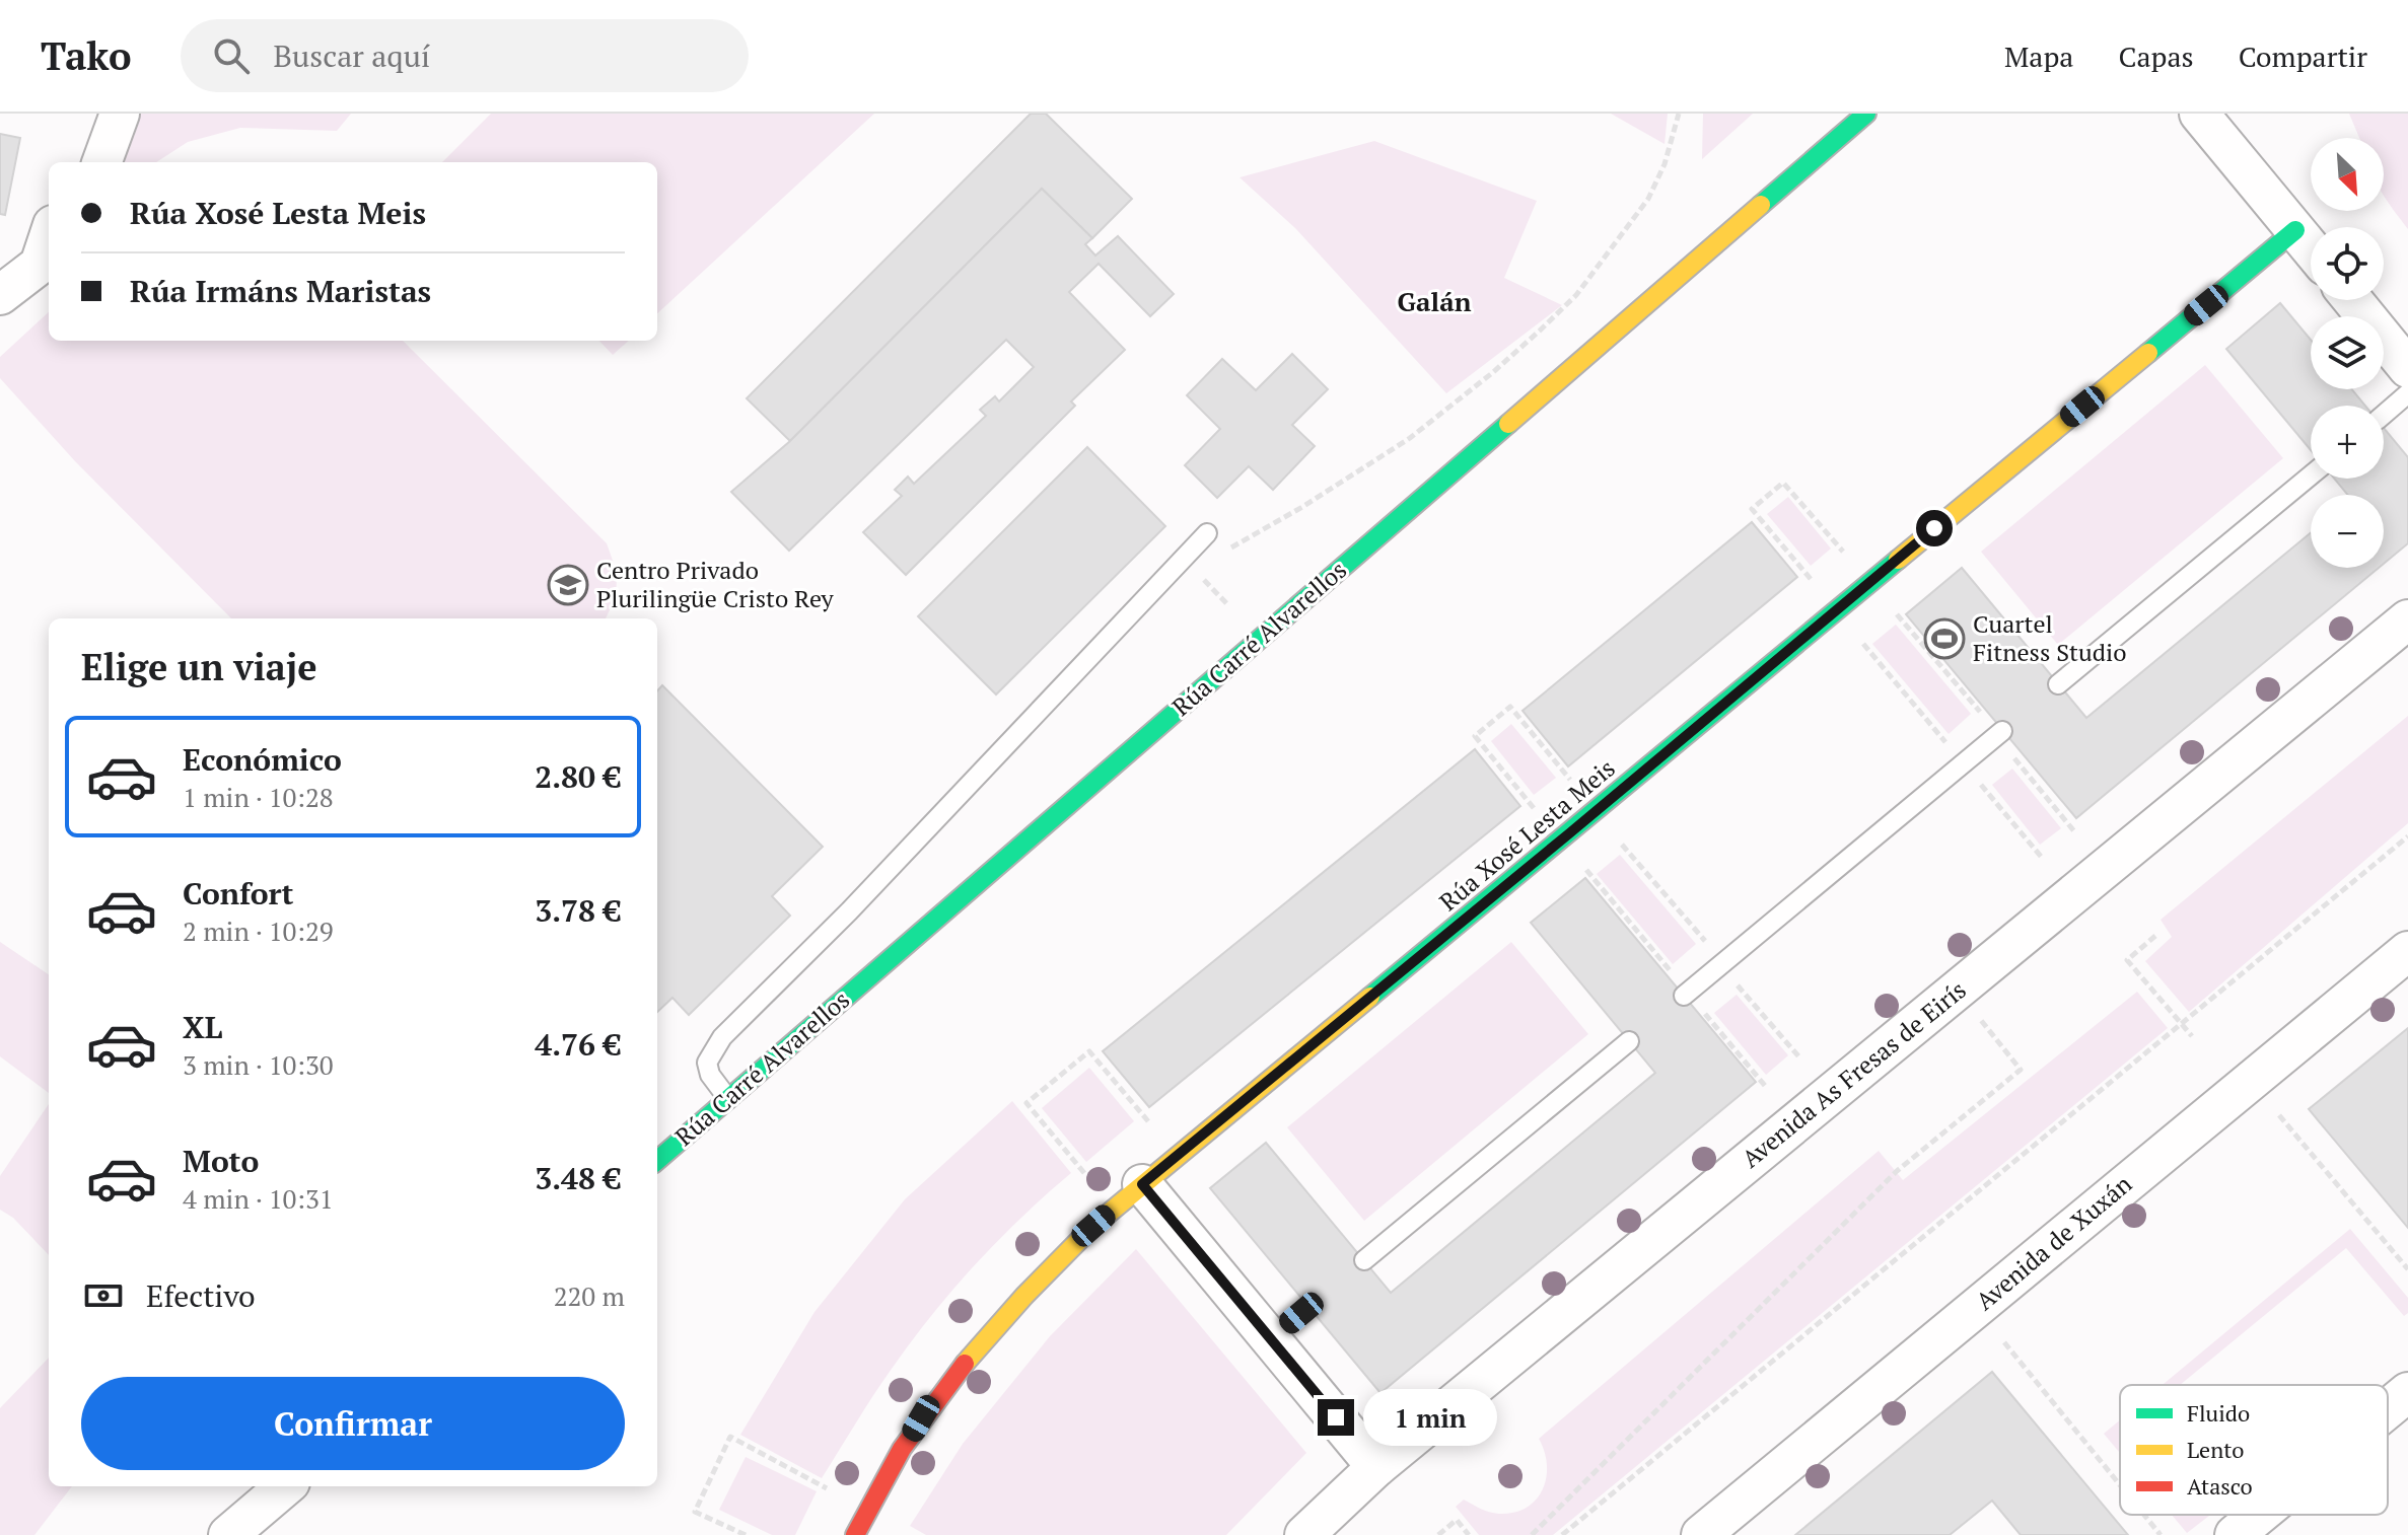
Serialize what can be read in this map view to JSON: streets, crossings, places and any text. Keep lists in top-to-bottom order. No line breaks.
{"streets":{"street":["Rúa Carré Alvarellos","Rúa Xosé Lesta Meis","Avenida As Fresas de Eirís","Avenida de Xuxán"]},"districts":["Galán"],"places":{"school or university":["Centro Privado Plurilingüe Cristo Rey"],"sports":["Cuartel Fitness Studio"]},"legend":["Fluido","Lento","Atasco"],"north":"bottom right","page":{"header":"Tako","search":"Buscar aquí","nav":["Mapa","Capas","Compartir"],"map_buttons":["+","−"],"banner":["Rúa Xosé Lesta Meis","Rúa Irmáns Maristas"],"heading":"Elige un viaje","list":[{"name":"Económico","note":"1 min · 10:28","value":"2.80 €"},{"name":"Confort","note":"2 min · 10:29","value":"3.78 €"},{"name":"XL","note":"3 min · 10:30","value":"4.76 €"},{"name":"Moto","note":"4 min · 10:31","value":"3.48 €"}],"pay":["Efectivo","220 m"],"buttons":"Confirmar","bubble":"1 min"}}
